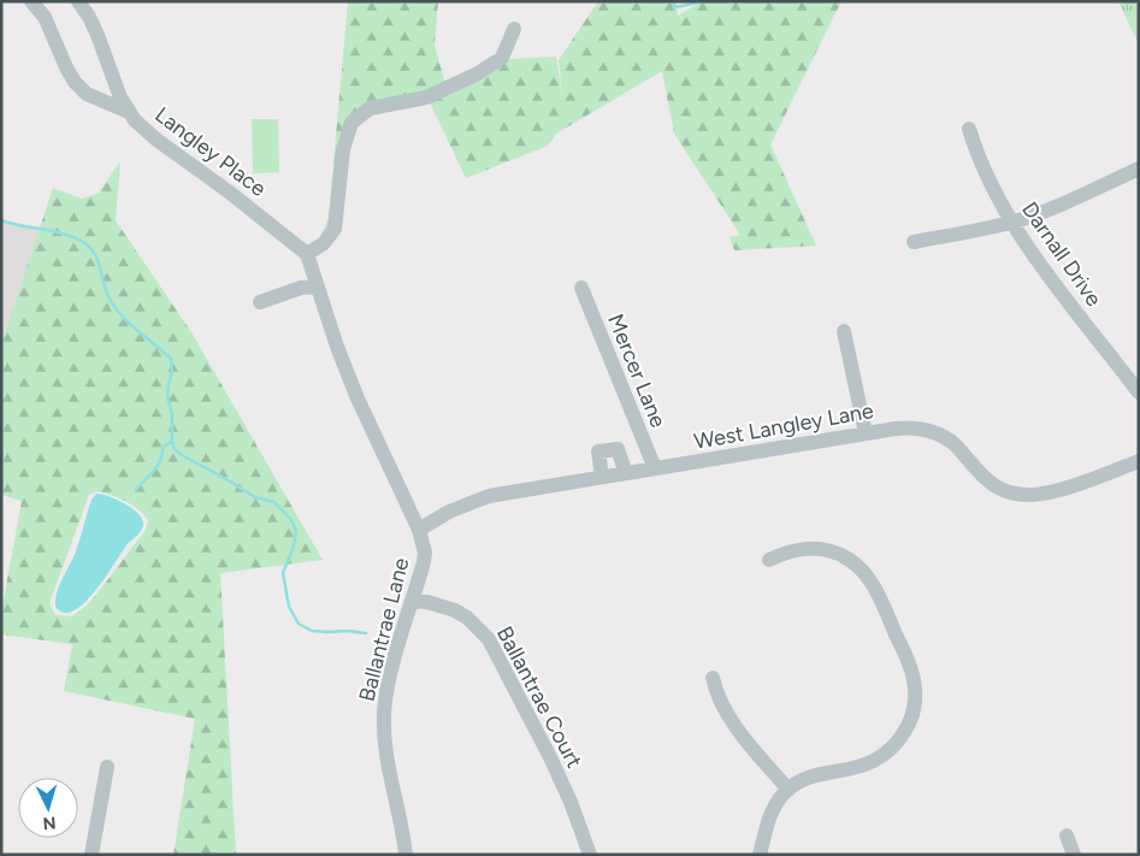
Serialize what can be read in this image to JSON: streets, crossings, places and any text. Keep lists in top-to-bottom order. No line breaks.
{"streets":{"street":["Langley Place","Darnall Drive","Mercer Lane","West Langley Lane","Ballantrae Lane","Ballantrae Court"]},"crossings":[["Mercer Lane","West Langley Lane"],["West Langley Lane","Ballantrae Lane"],["Ballantrae Lane","Ballantrae Court"]],"north":"bottom"}
